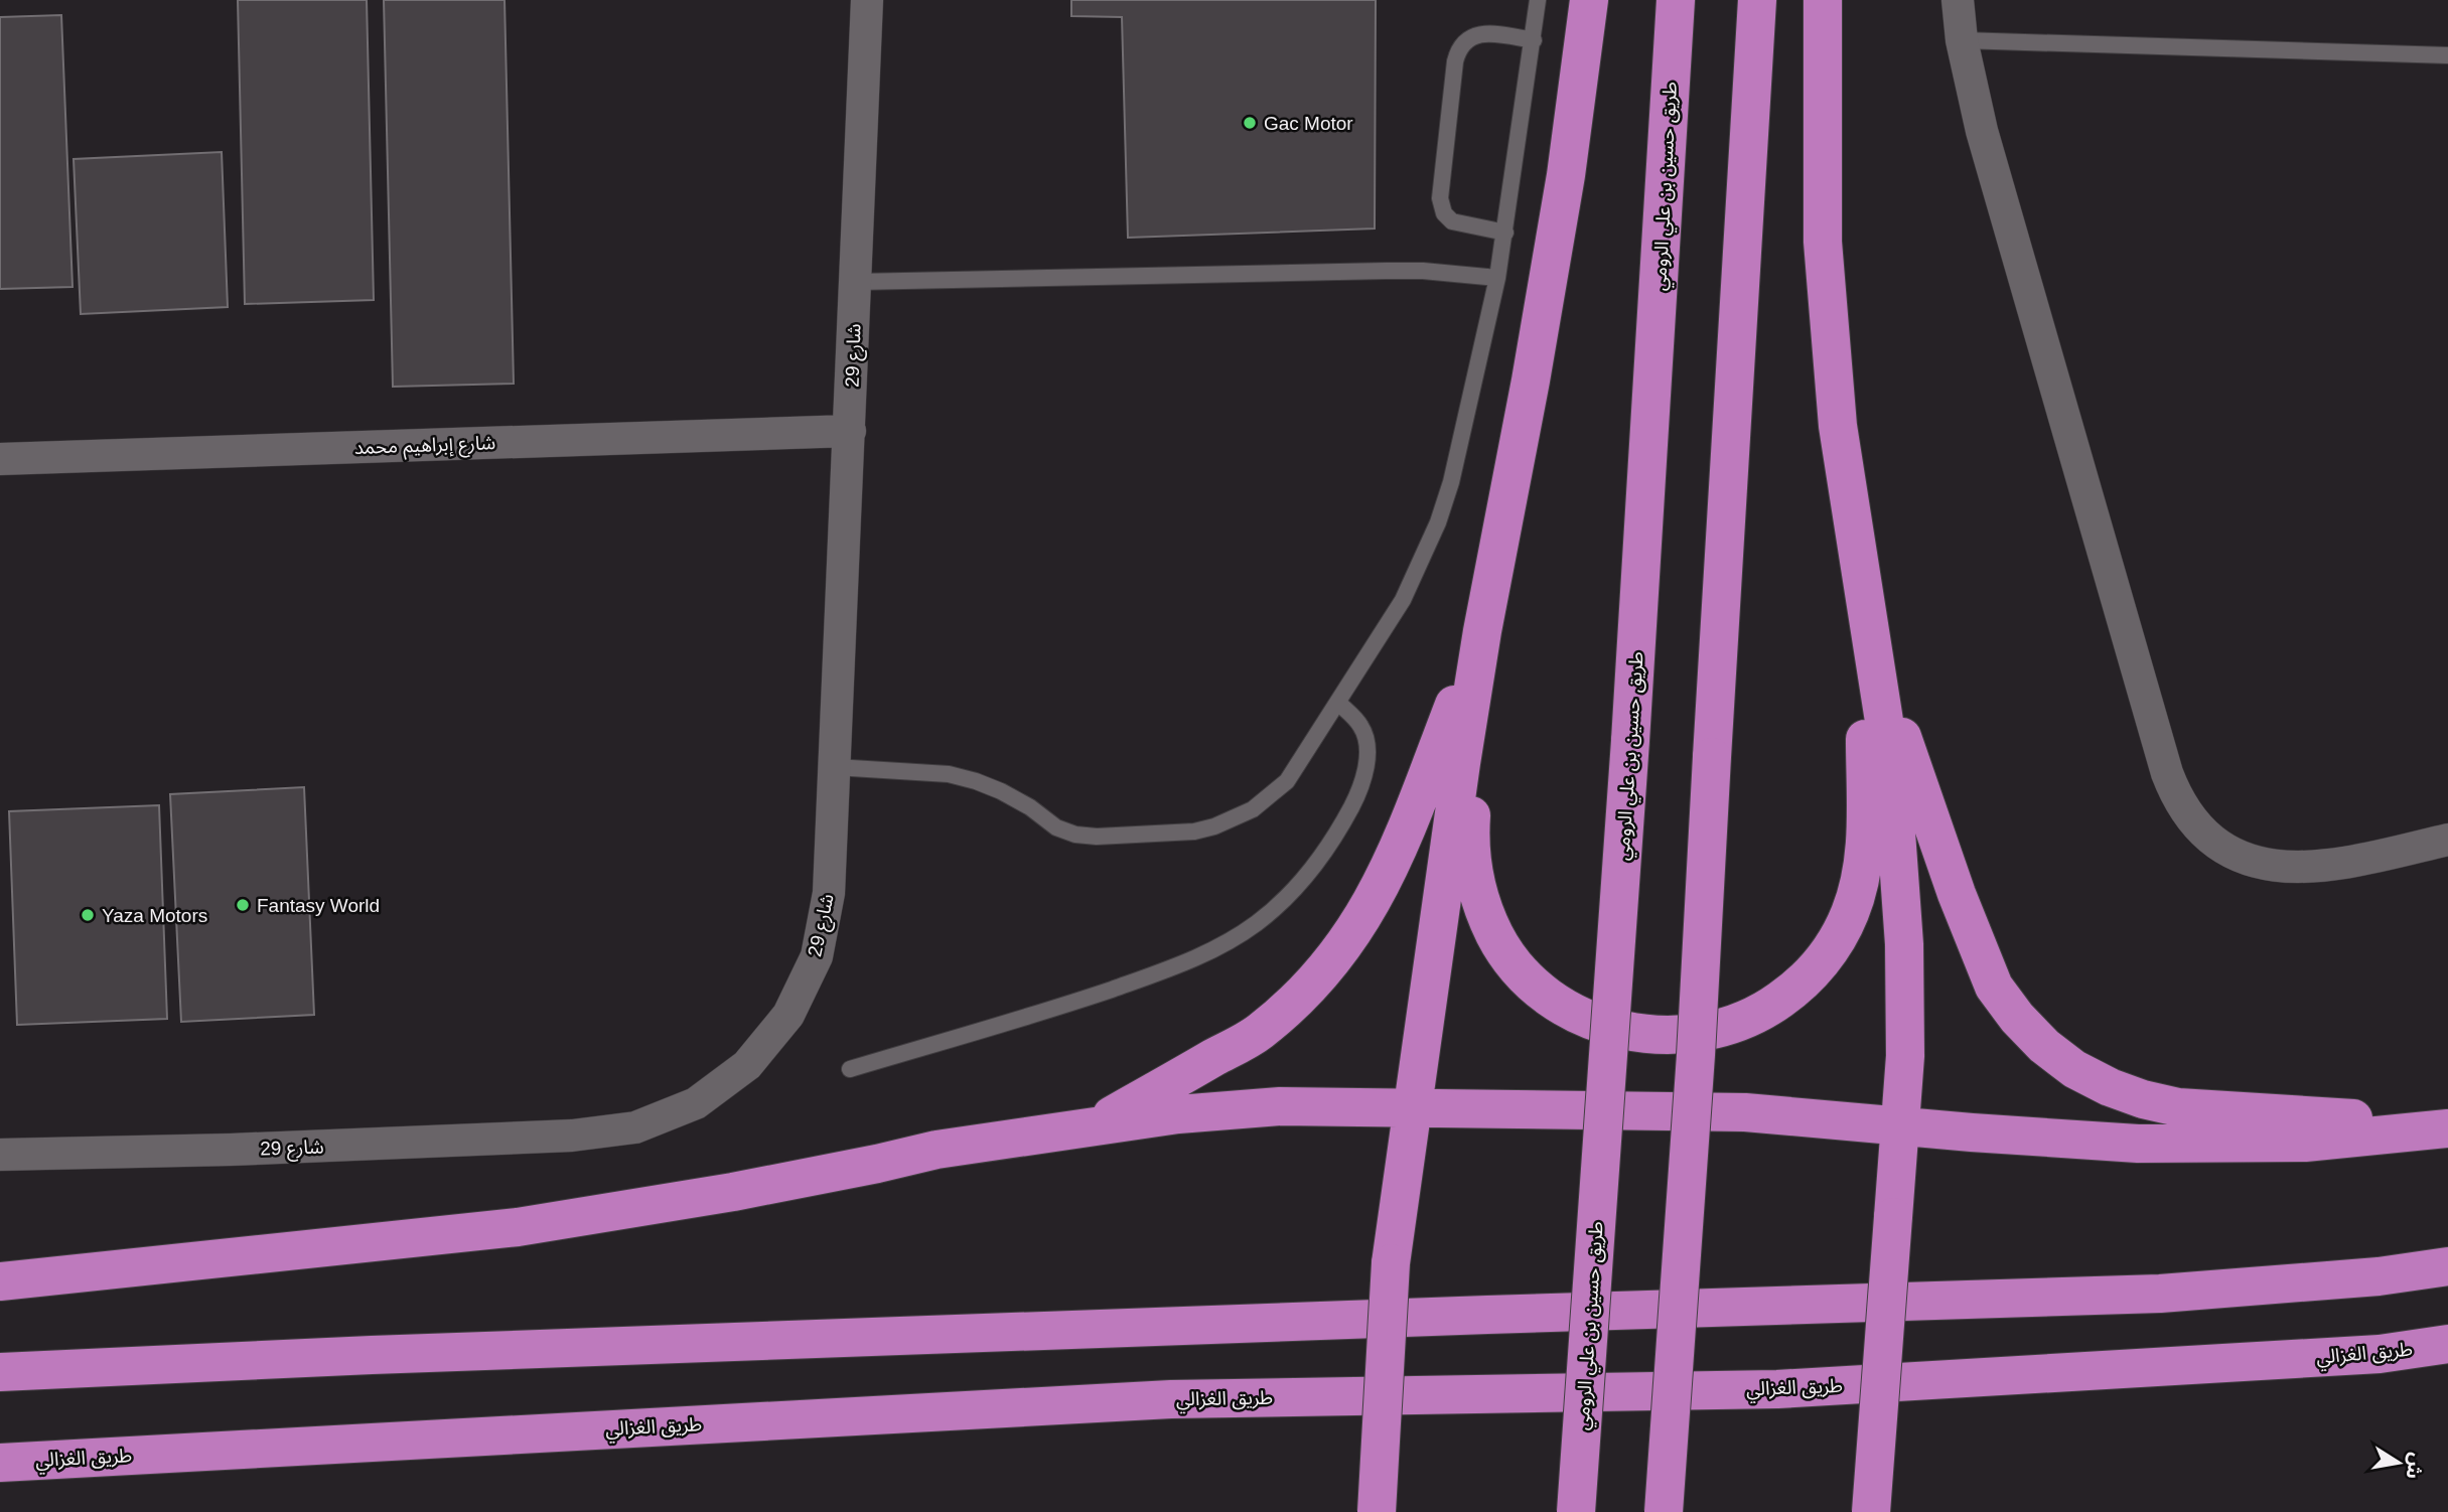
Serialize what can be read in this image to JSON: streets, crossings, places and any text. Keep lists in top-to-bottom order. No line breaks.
{"streets":{"highway":["طريق حسين بن علي الرومي","طريق الغزالي"],"street":["شارع 29","شارع إبراهيم محمد"]},"crossings":[["شارع 29","شارع إبراهيم محمد"]],"places":["Gac Motor","Fantasy World","Yaza Motors"],"north":"right"}
